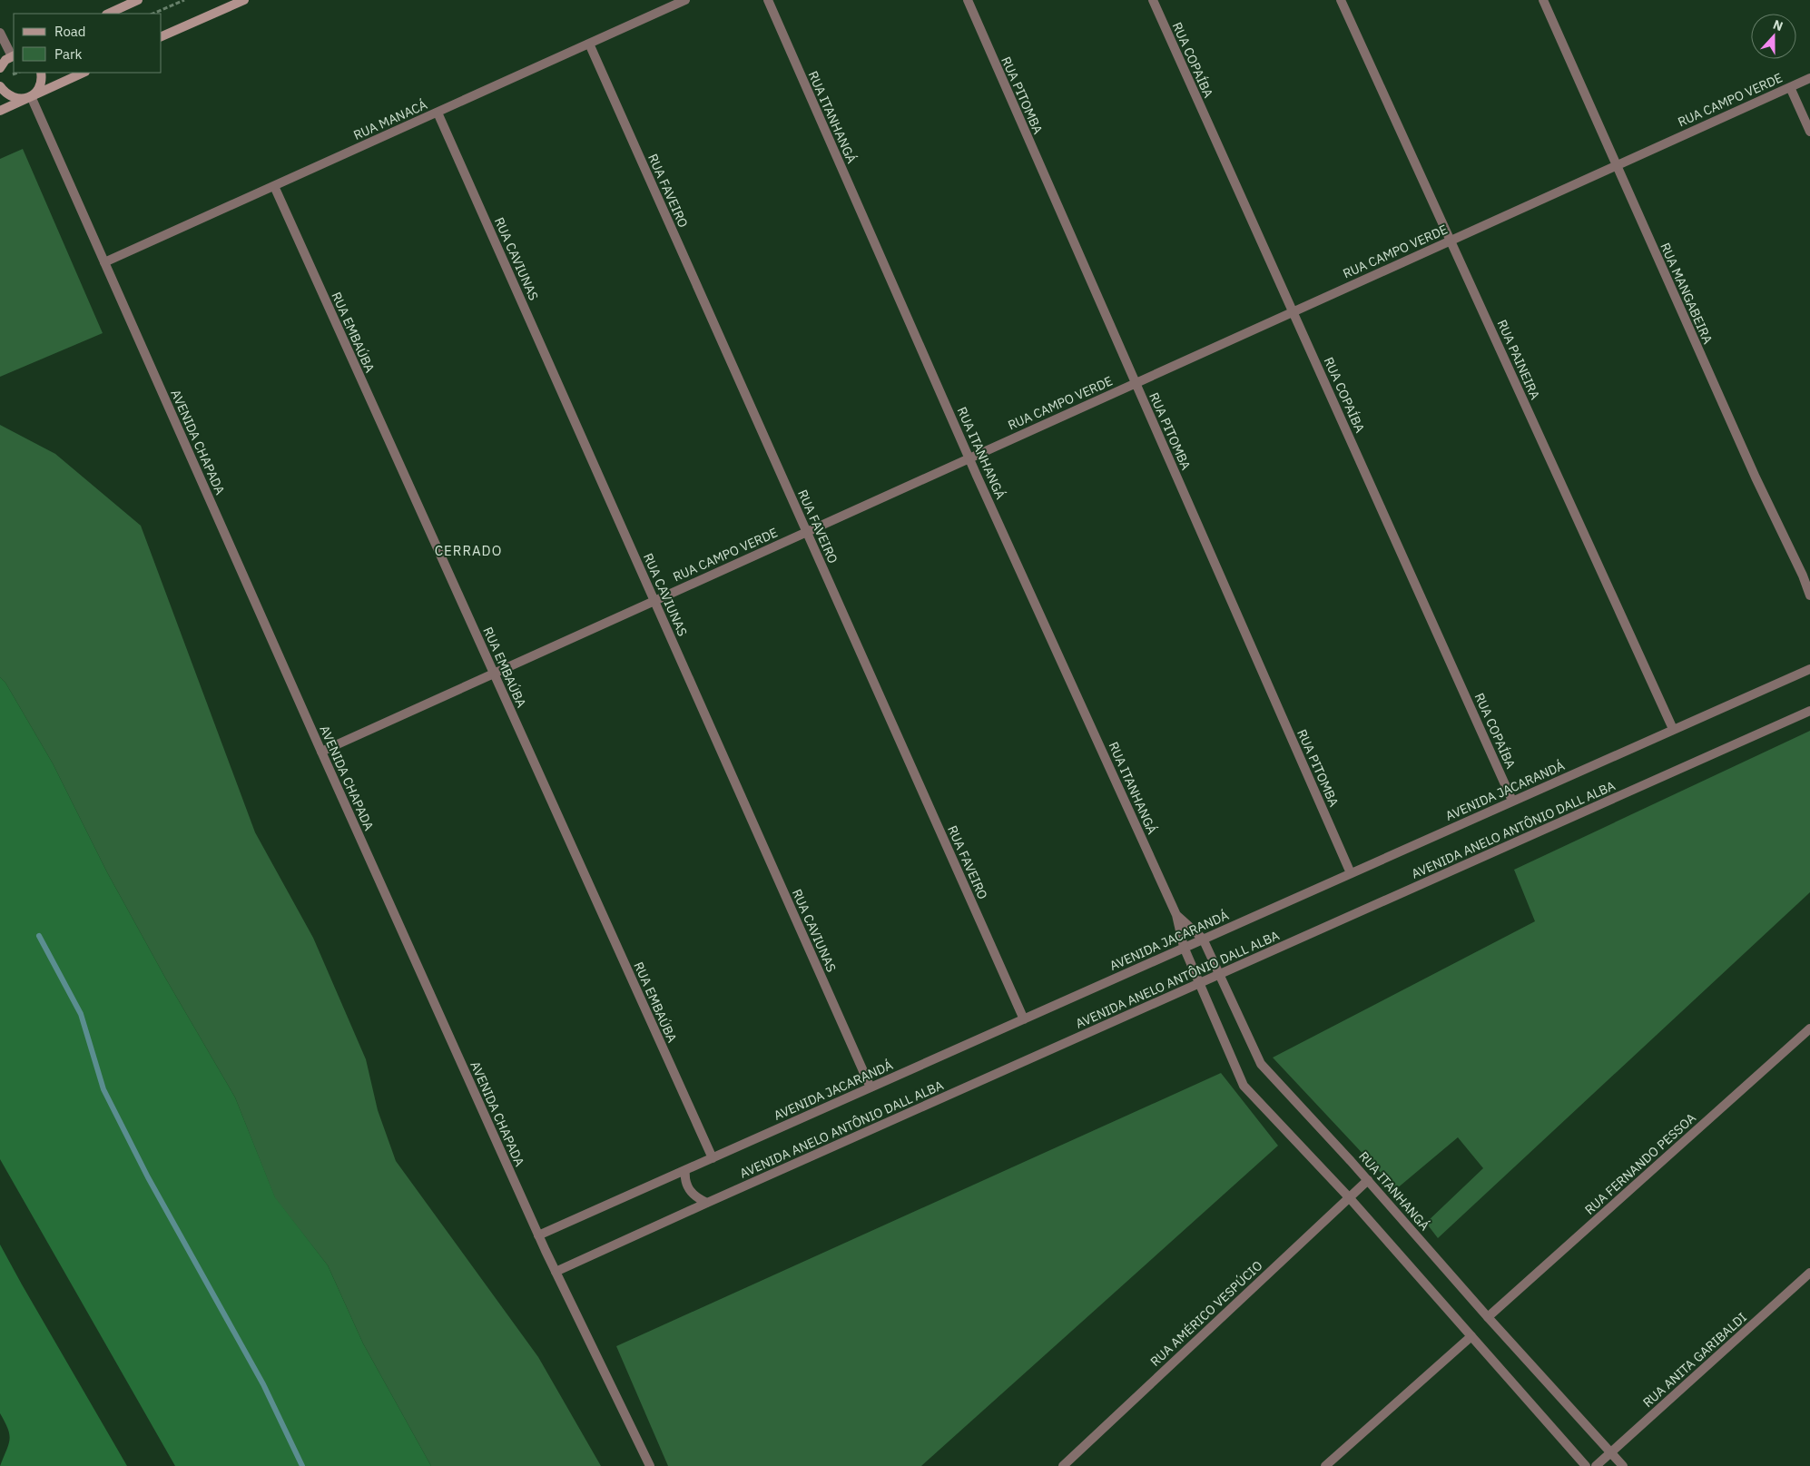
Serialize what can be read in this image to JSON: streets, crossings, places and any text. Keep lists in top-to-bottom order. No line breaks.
{"streets":{"street":["RUA COPAÍBA","RUA PITOMBA","RUA CAMPO VERDE","RUA ITANHANGÁ","RUA MANACÁ","RUA FAVEIRO","RUA CAVIUNAS","RUA MANGABEIRA","RUA EMBAÚBA","RUA PAINEIRA","AVENIDA CHAPADA","AVENIDA JACARANDÁ","AVENIDA ANELO ANTÔNIO DALL ALBA","RUA FERNANDO PESSOA","RUA AMÉRICO VESPÚCIO","RUA ANITA GARIBALDI"]},"crossings":[["RUA COPAÍBA","RUA CAMPO VERDE"],["RUA COPAÍBA","AVENIDA JACARANDÁ"],["RUA PITOMBA","RUA CAMPO VERDE"],["RUA PITOMBA","AVENIDA JACARANDÁ"],["RUA CAMPO VERDE","RUA ITANHANGÁ"],["RUA CAMPO VERDE","RUA FAVEIRO"],["RUA CAMPO VERDE","RUA CAVIUNAS"],["RUA CAMPO VERDE","RUA MANGABEIRA"],["RUA CAMPO VERDE","RUA EMBAÚBA"],["RUA CAMPO VERDE","RUA PAINEIRA"],["RUA CAMPO VERDE","AVENIDA CHAPADA"],["RUA ITANHANGÁ","AVENIDA JACARANDÁ"],["RUA ITANHANGÁ","AVENIDA ANELO ANTÔNIO DALL ALBA"],["RUA ITANHANGÁ","RUA FERNANDO PESSOA"],["RUA ITANHANGÁ","RUA AMÉRICO VESPÚCIO"],["RUA ITANHANGÁ","RUA ANITA GARIBALDI"],["RUA MANACÁ","RUA FAVEIRO"],["RUA MANACÁ","RUA CAVIUNAS"],["RUA MANACÁ","RUA EMBAÚBA"],["RUA MANACÁ","AVENIDA CHAPADA"],["RUA FAVEIRO","AVENIDA JACARANDÁ"],["RUA CAVIUNAS","AVENIDA JACARANDÁ"],["RUA EMBAÚBA","AVENIDA JACARANDÁ"],["RUA PAINEIRA","AVENIDA JACARANDÁ"],["AVENIDA CHAPADA","AVENIDA JACARANDÁ"],["AVENIDA CHAPADA","AVENIDA ANELO ANTÔNIO DALL ALBA"]],"districts":["CERRADO"],"legend":["Road","Park"],"north":"top"}
